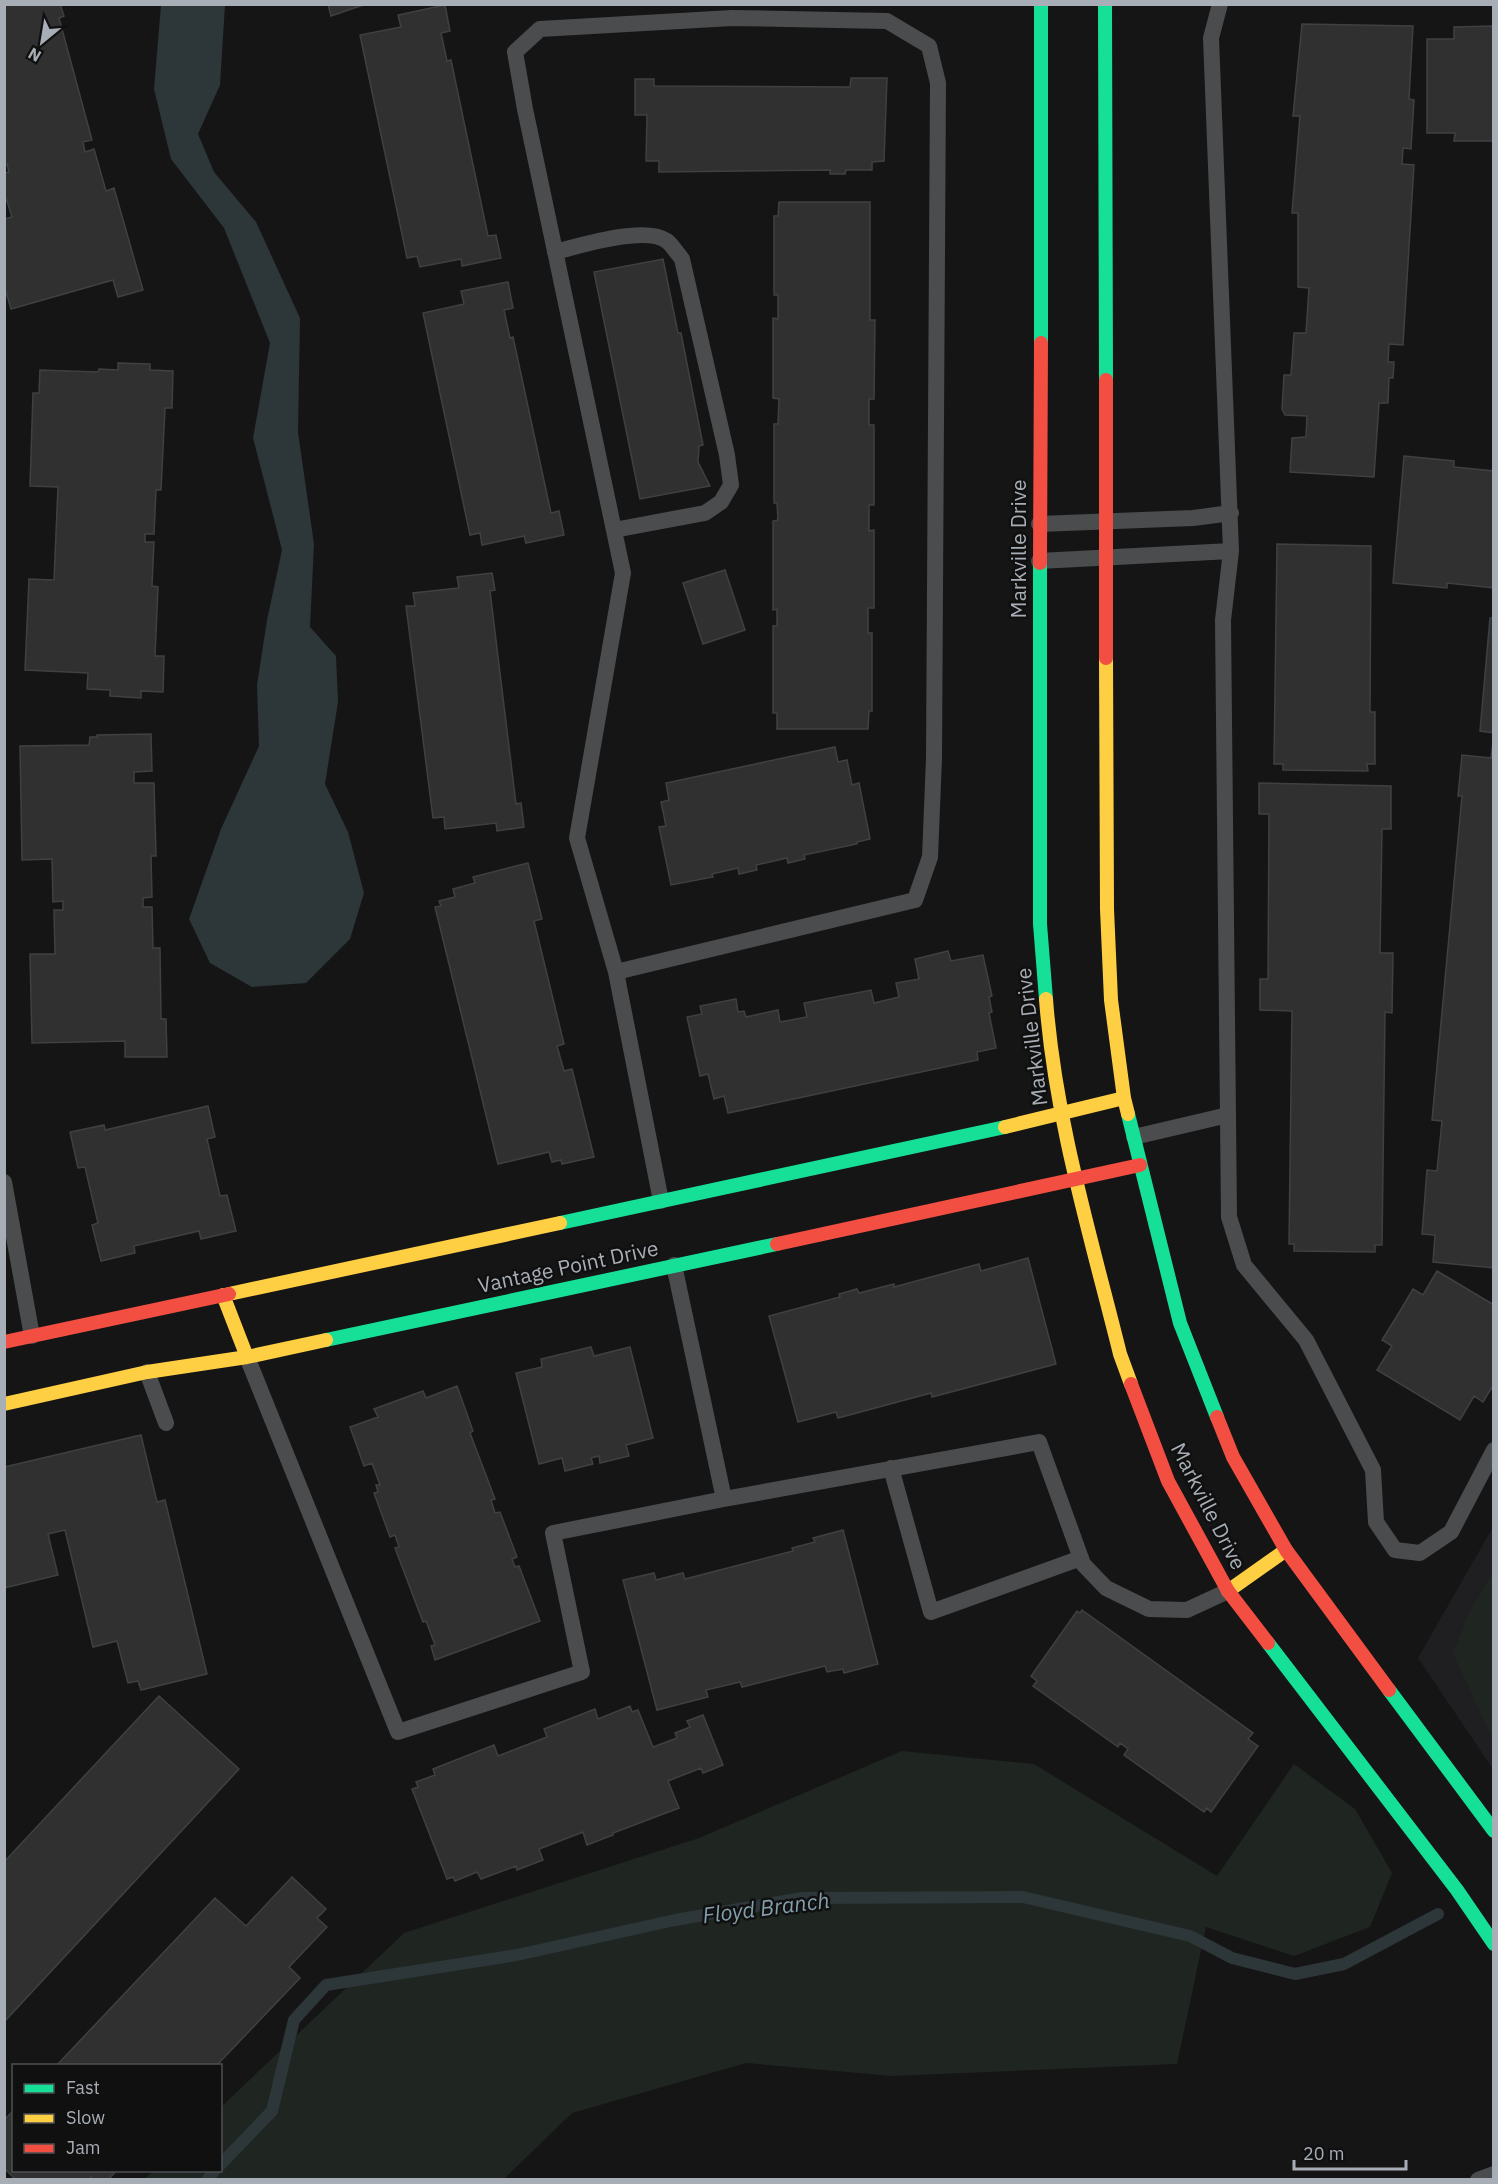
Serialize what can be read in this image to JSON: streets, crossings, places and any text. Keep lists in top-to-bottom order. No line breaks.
{"streets":{"street":["Markville Drive","Vantage Point Drive"]},"crossings":[["Markville Drive","Vantage Point Drive"]],"water":["Floyd Branch"],"legend":["Fast","Slow","Jam"],"scale_bar":"20 m","north":"bottom left"}
